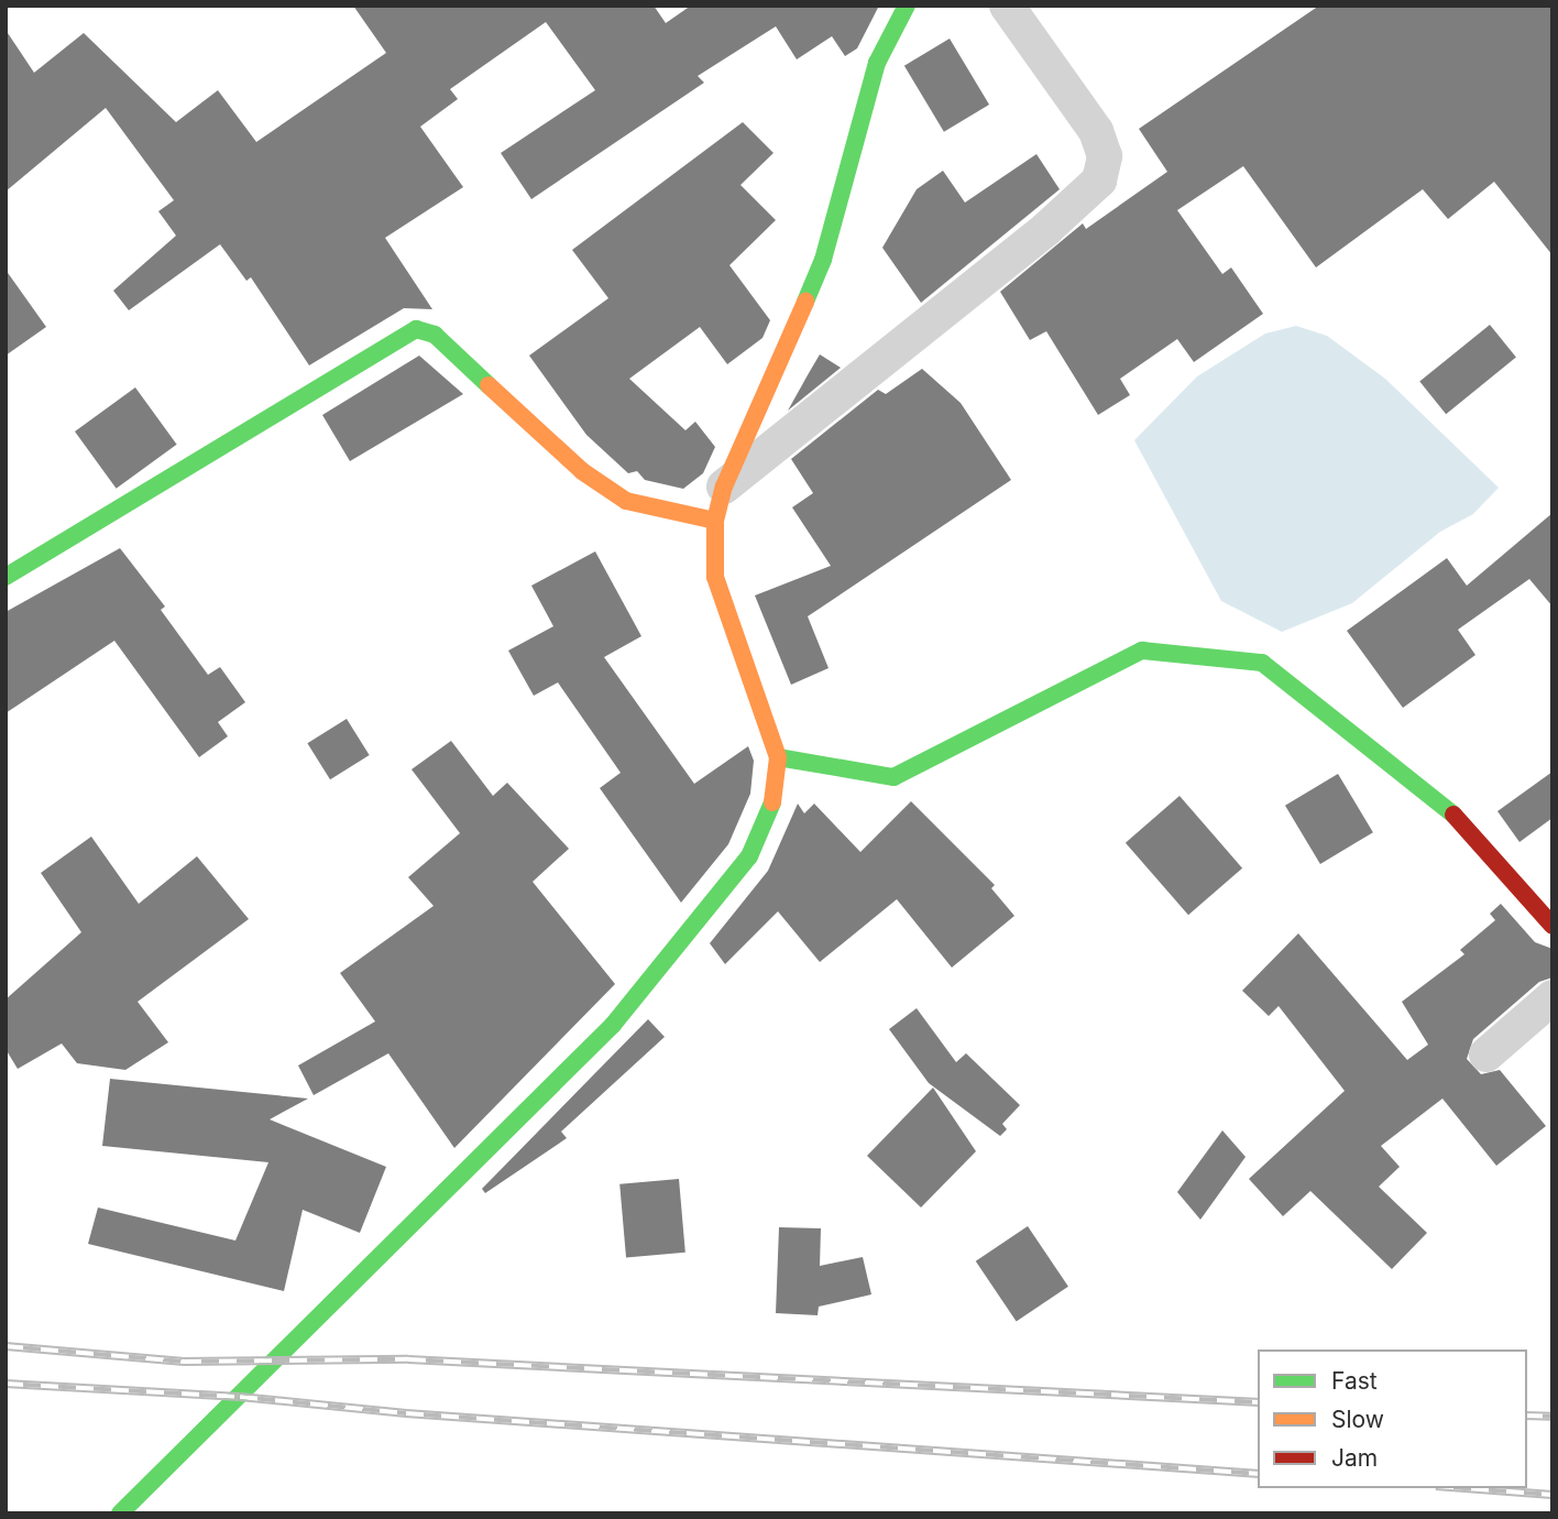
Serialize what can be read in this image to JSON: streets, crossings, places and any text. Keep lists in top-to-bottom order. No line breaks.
{"legend":["Fast","Slow","Jam"]}
